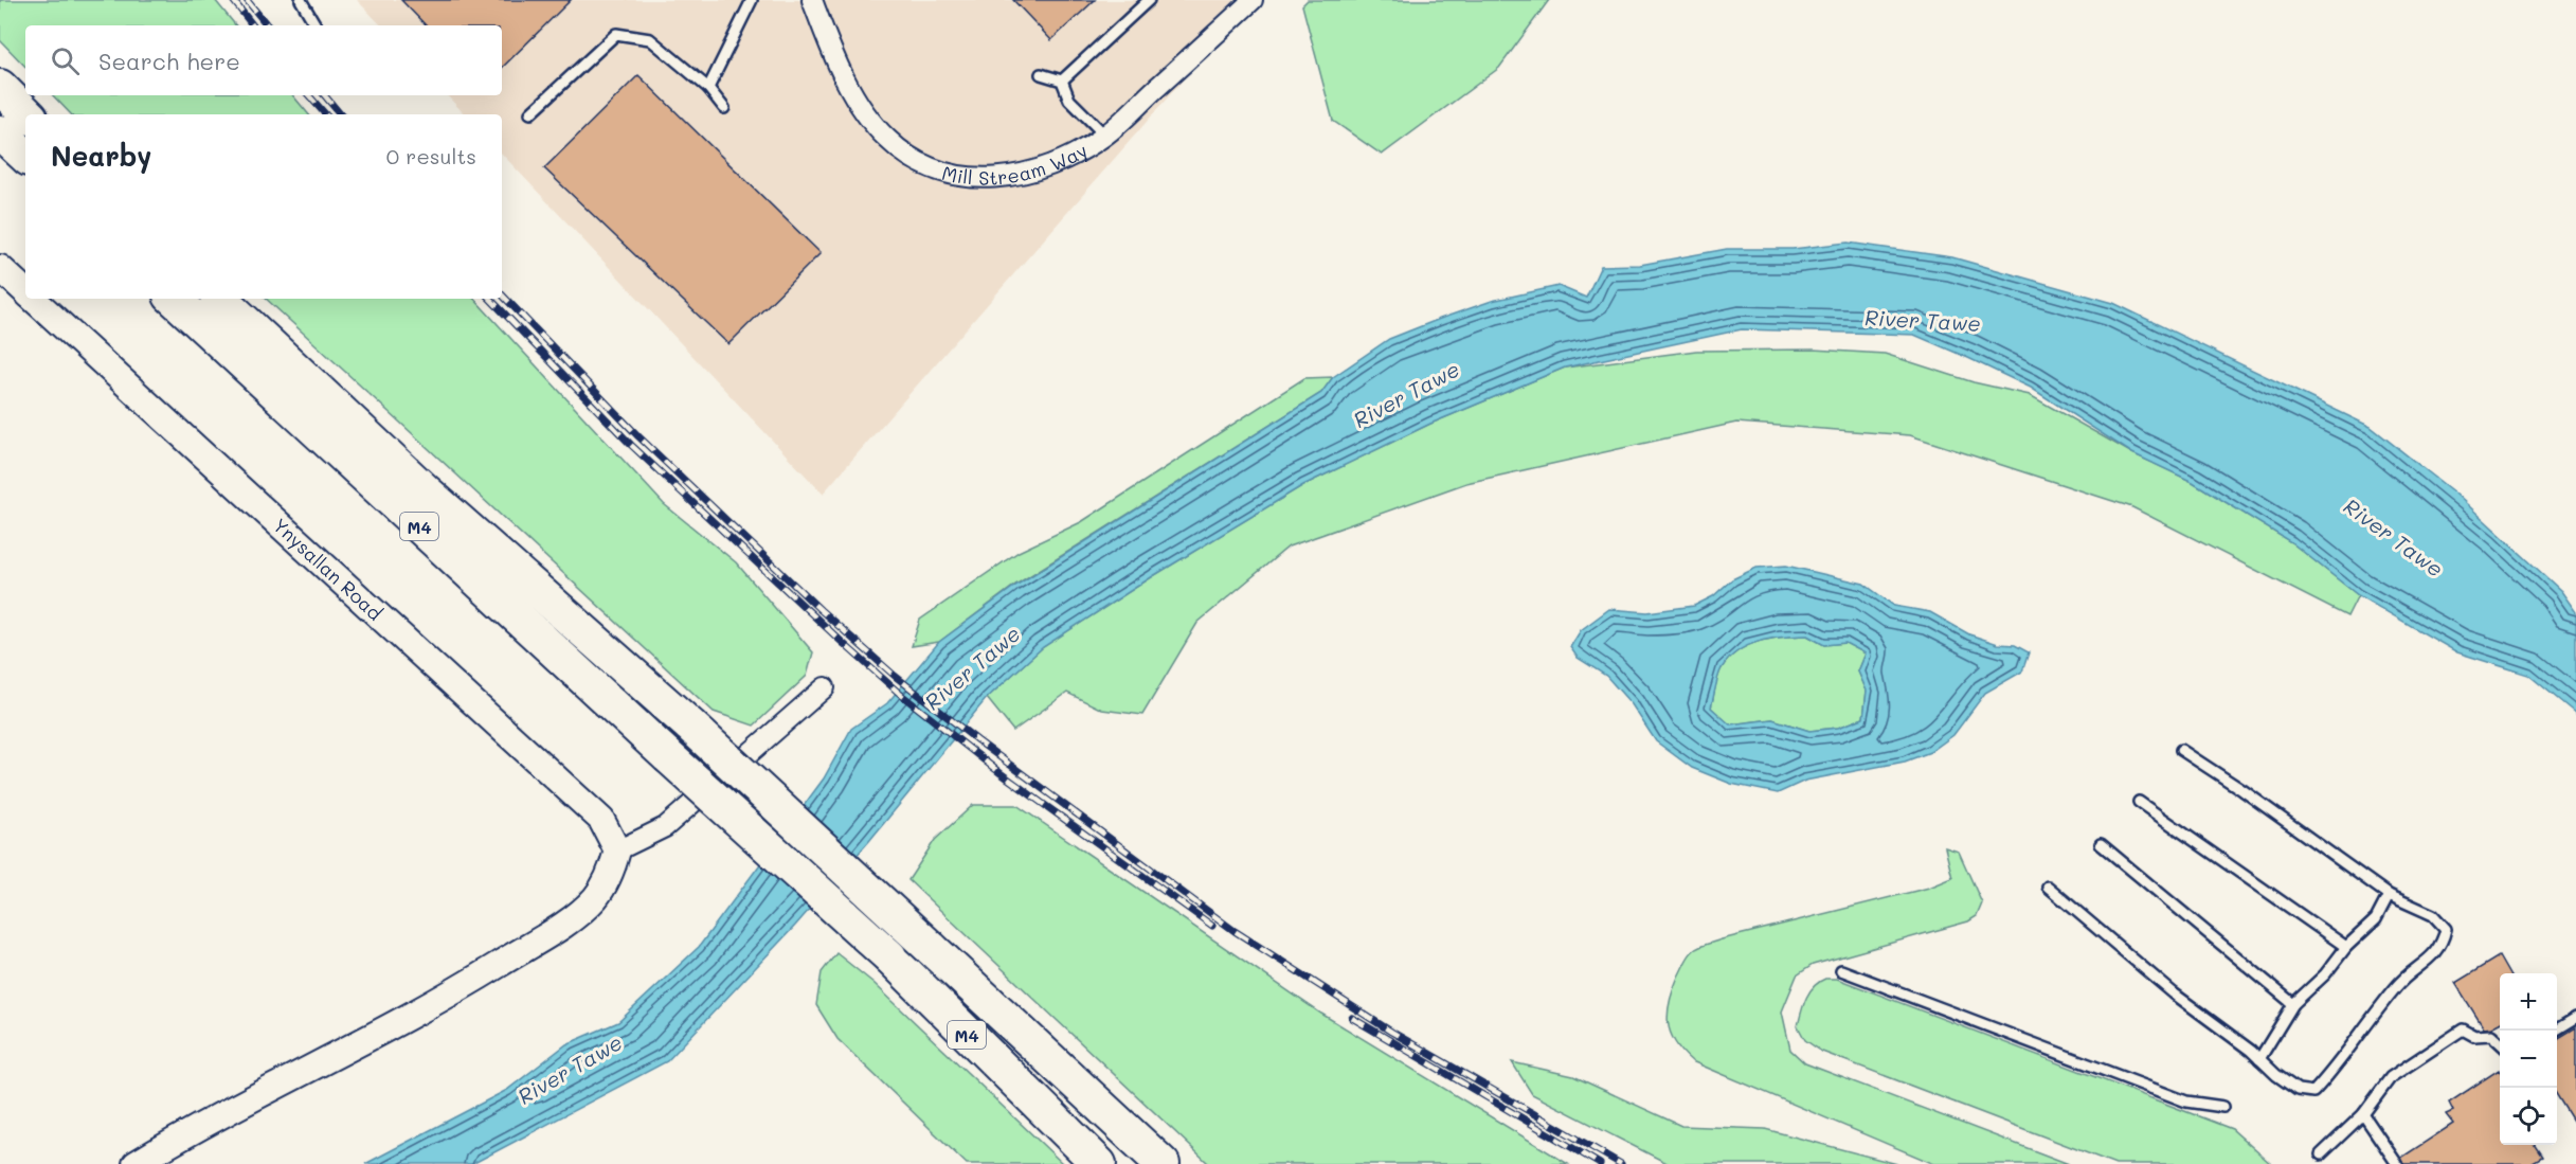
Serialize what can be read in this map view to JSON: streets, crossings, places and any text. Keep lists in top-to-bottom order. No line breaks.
{"streets":{"highway":["M4"],"street":["Mill Stream Way","Ynysallan Road"]},"water":["River Tawe"],"page":{"search":"Search here","heading":["Nearby","0 results"],"map_buttons":["+","−"]}}
